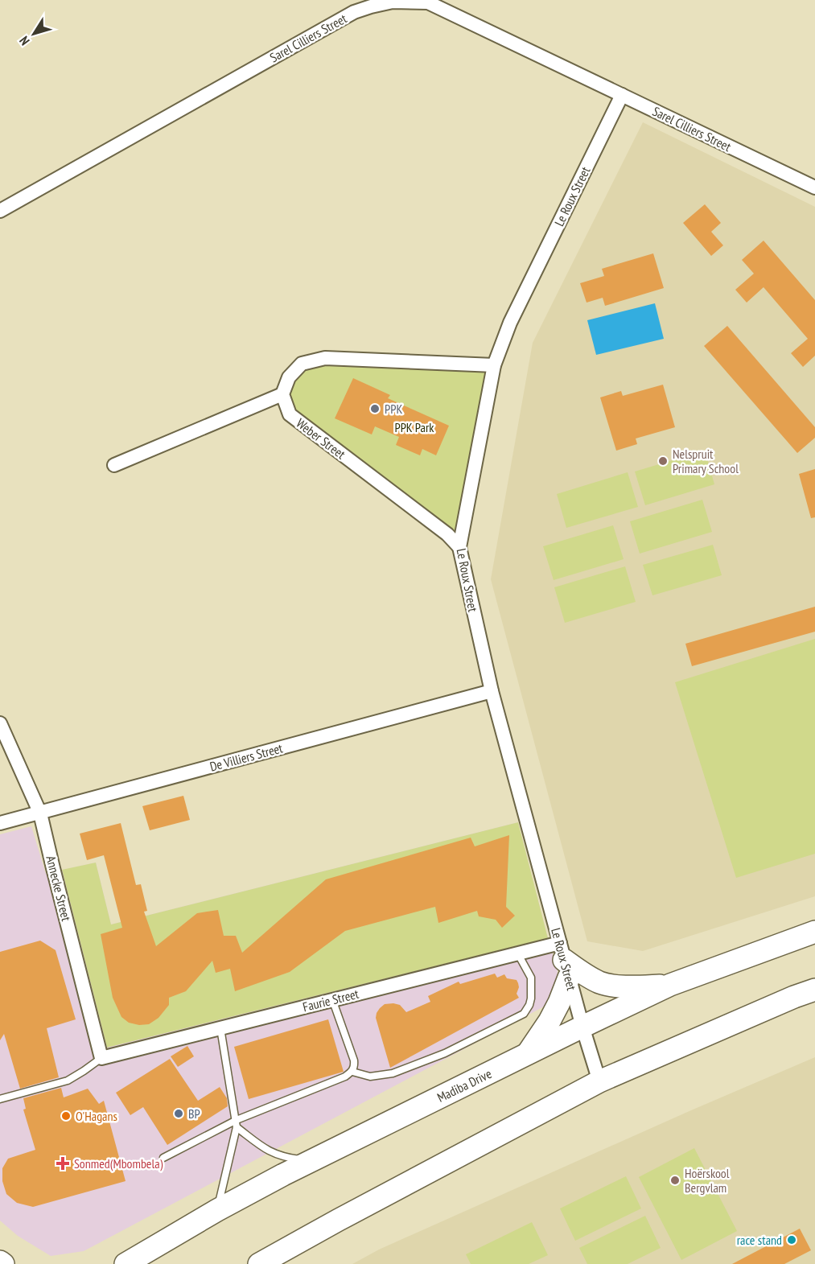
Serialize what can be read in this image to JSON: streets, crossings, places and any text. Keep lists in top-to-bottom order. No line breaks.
{"streets":{"main road":["Madiba Drive"],"street":["Sarel Cilliers Street","Le Roux Street","Weber Street","De Villiers Street","Annecke Street","Faurie Street"]},"crossings":[["Sarel Cilliers Street","Le Roux Street"],["Le Roux Street","Weber Street"],["Le Roux Street","De Villiers Street"],["Le Roux Street","Faurie Street"],["Le Roux Street","Madiba Drive"],["De Villiers Street","Annecke Street"],["Annecke Street","Faurie Street"]],"parks":["PPK Park"],"places":{"other":["PPK","Nelspruit Primary School","BP","O'Hagans","Hoërskool Bergvlam","race stand"],"health":["Sonmed(Mbombela)"]},"north":"bottom left"}
